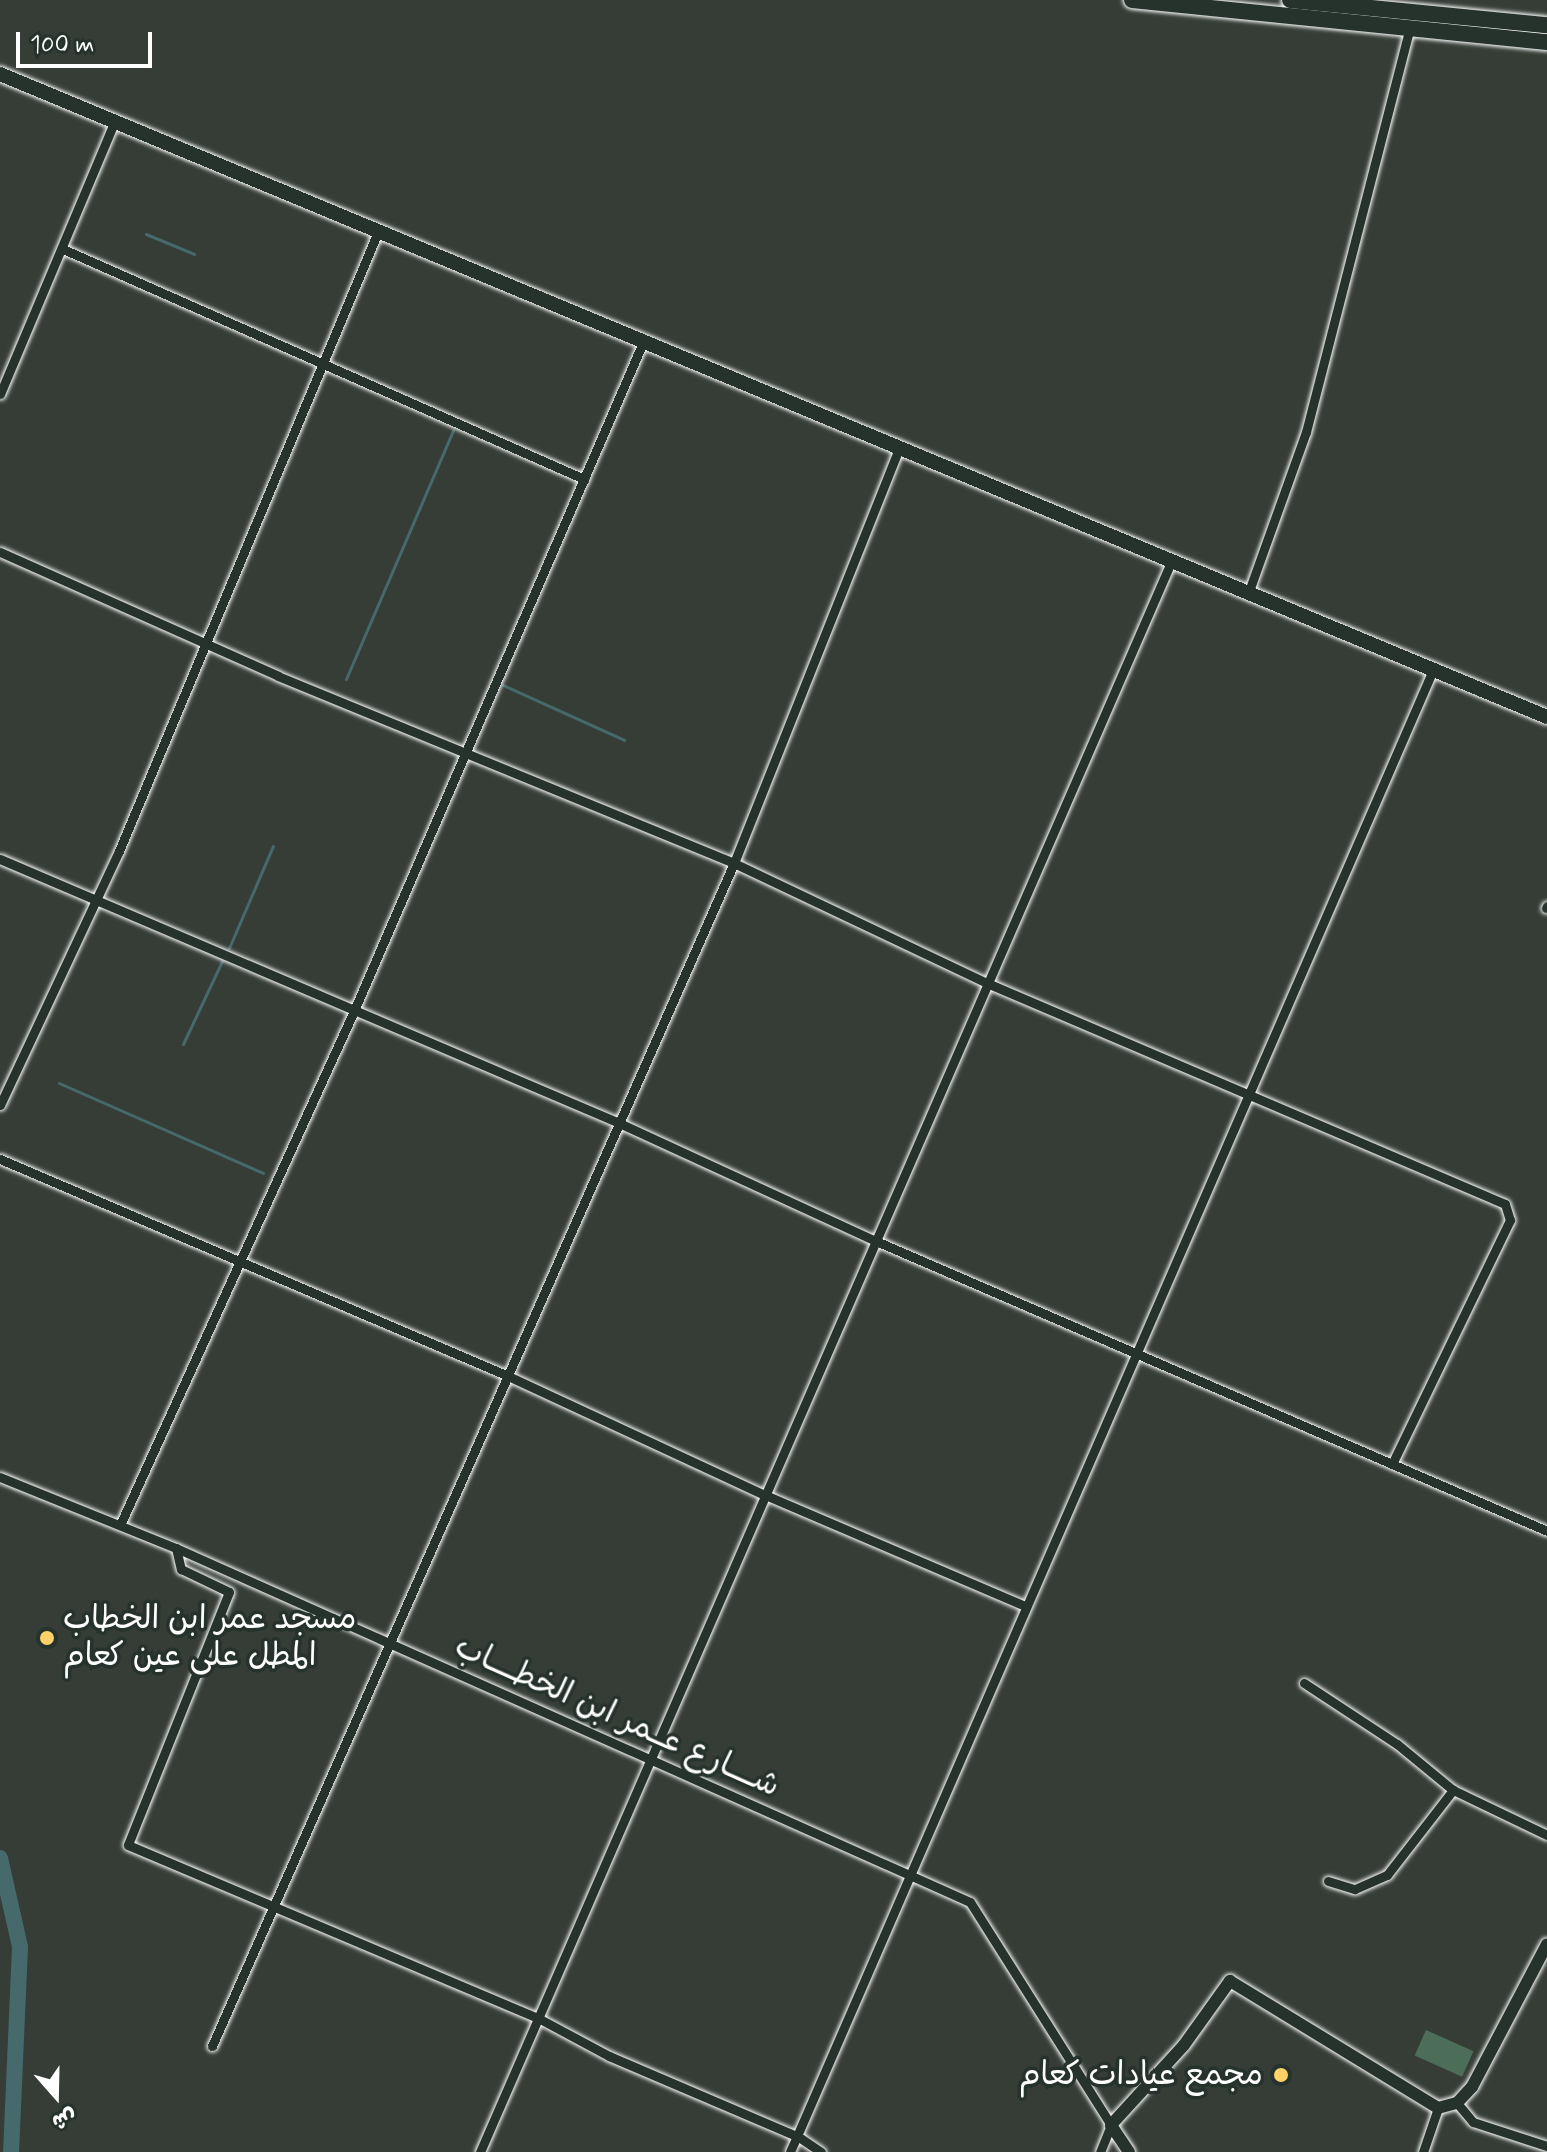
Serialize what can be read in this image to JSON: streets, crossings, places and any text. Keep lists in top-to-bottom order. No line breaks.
{"streets":{"street":["شــــارع عــمر ابن الخطــــاب"]},"places":["مسجد عمر ابن الخطاب المطل على عين كعام","مجمع عيادات كعام"],"scale_bar":"100 m","north":"bottom"}
